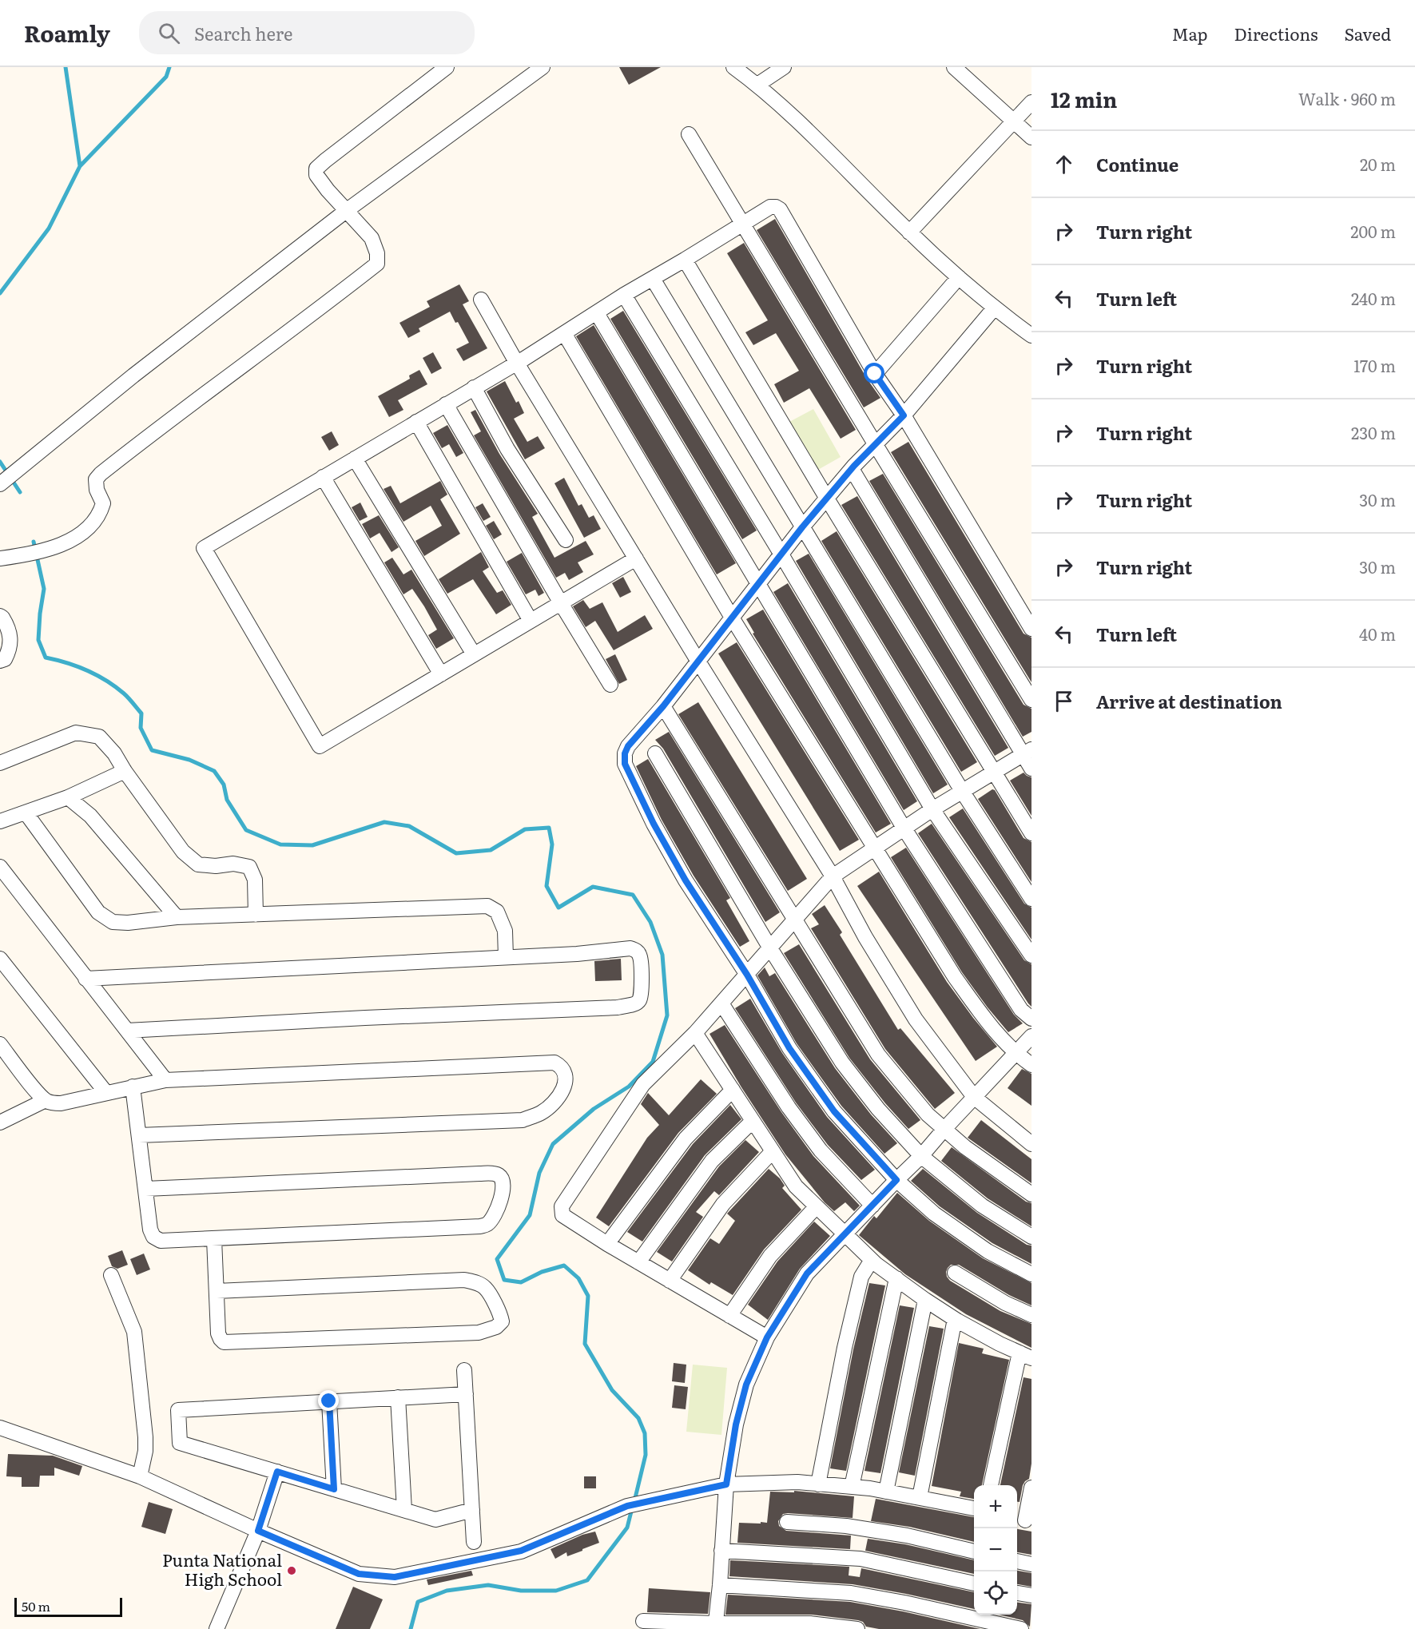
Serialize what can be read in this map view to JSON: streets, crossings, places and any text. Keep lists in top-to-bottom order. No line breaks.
{"places":["Punta National High School"],"scale_bar":"50 m","page":{"header":"Roamly","search":"Search here","nav":["Map","Directions","Saved"],"heading":["12 min","Walk · 960 m"],"list":[["Continue","20 m"],["Turn right","200 m"],["Turn left","240 m"],["Turn right","170 m"],["Turn right","230 m"],["Turn right","30 m"],["Turn right","30 m"],["Turn left","40 m"],"Arrive at destination"],"map_buttons":["+","−"],"scale":"50 m"}}
